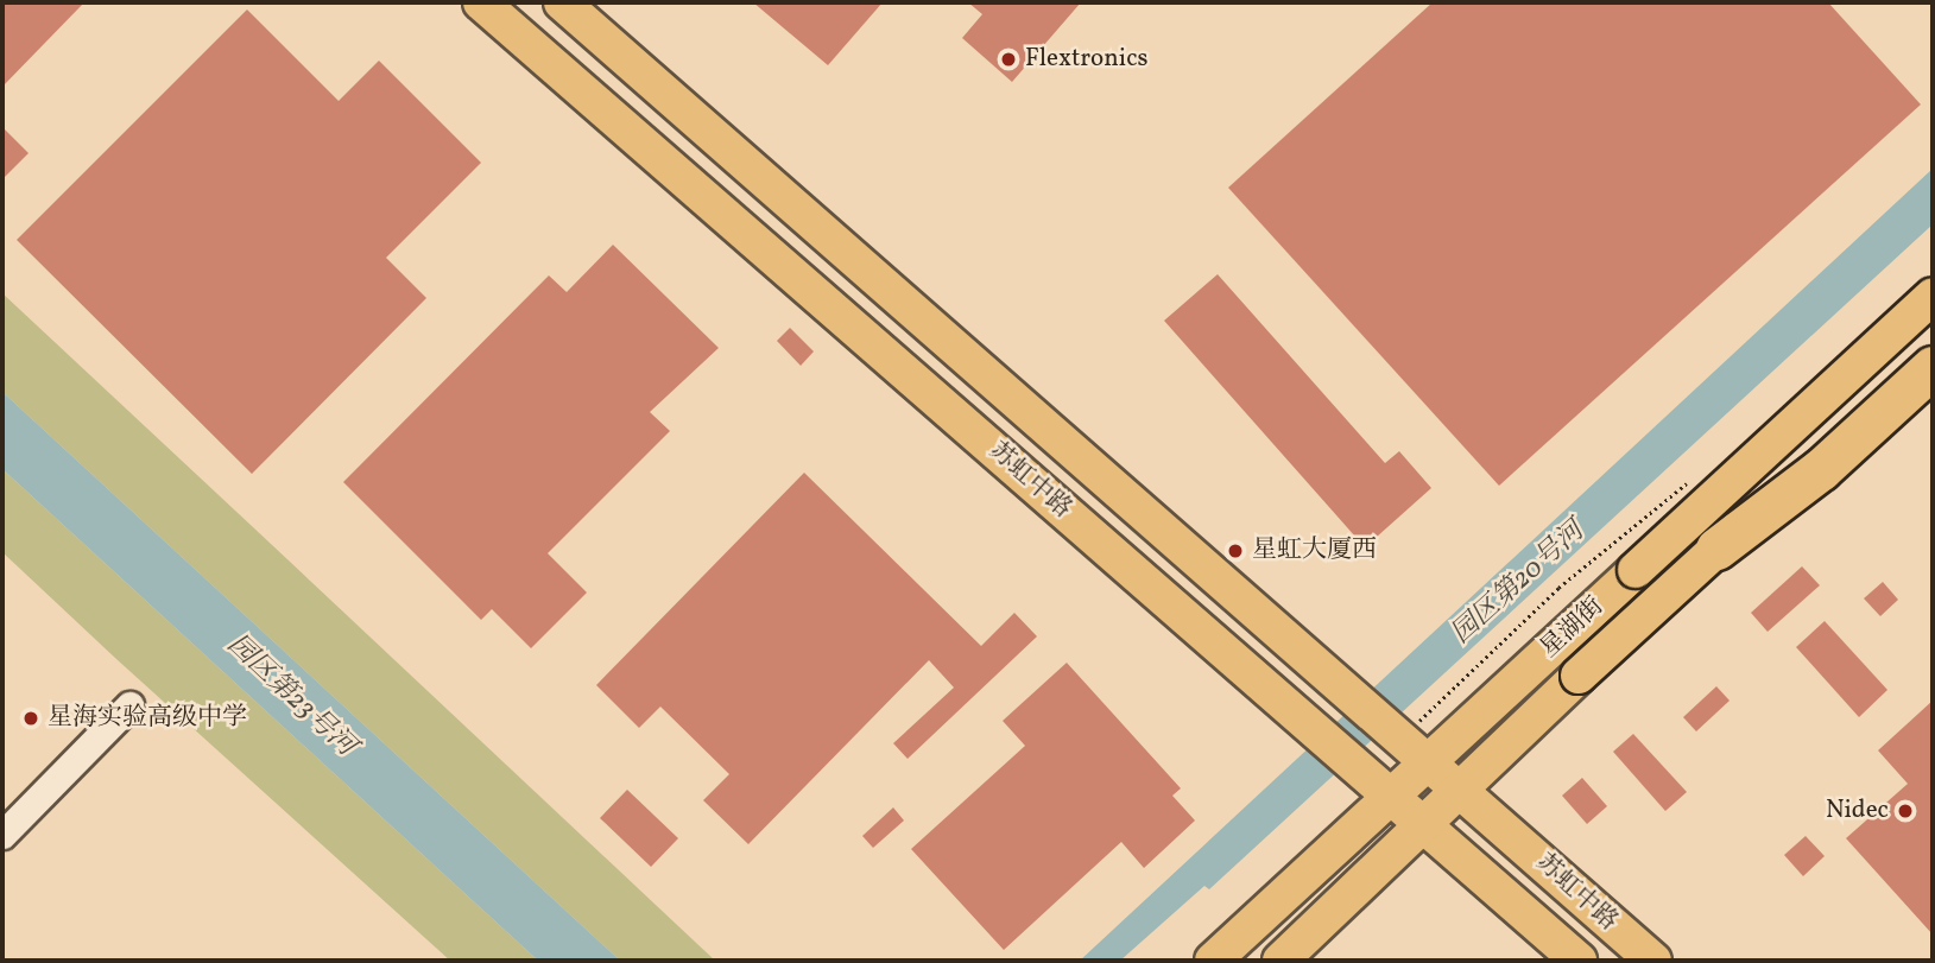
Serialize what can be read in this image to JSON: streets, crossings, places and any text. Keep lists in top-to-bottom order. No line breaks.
{"streets":{"main road":["苏虹中路","星湖街"]},"crossings":[["苏虹中路","星湖街"]],"water":["园区第20号河","园区第23号河"],"places":["Flextronics","星虹大厦西","星海实验高级中学","Nidec"]}
